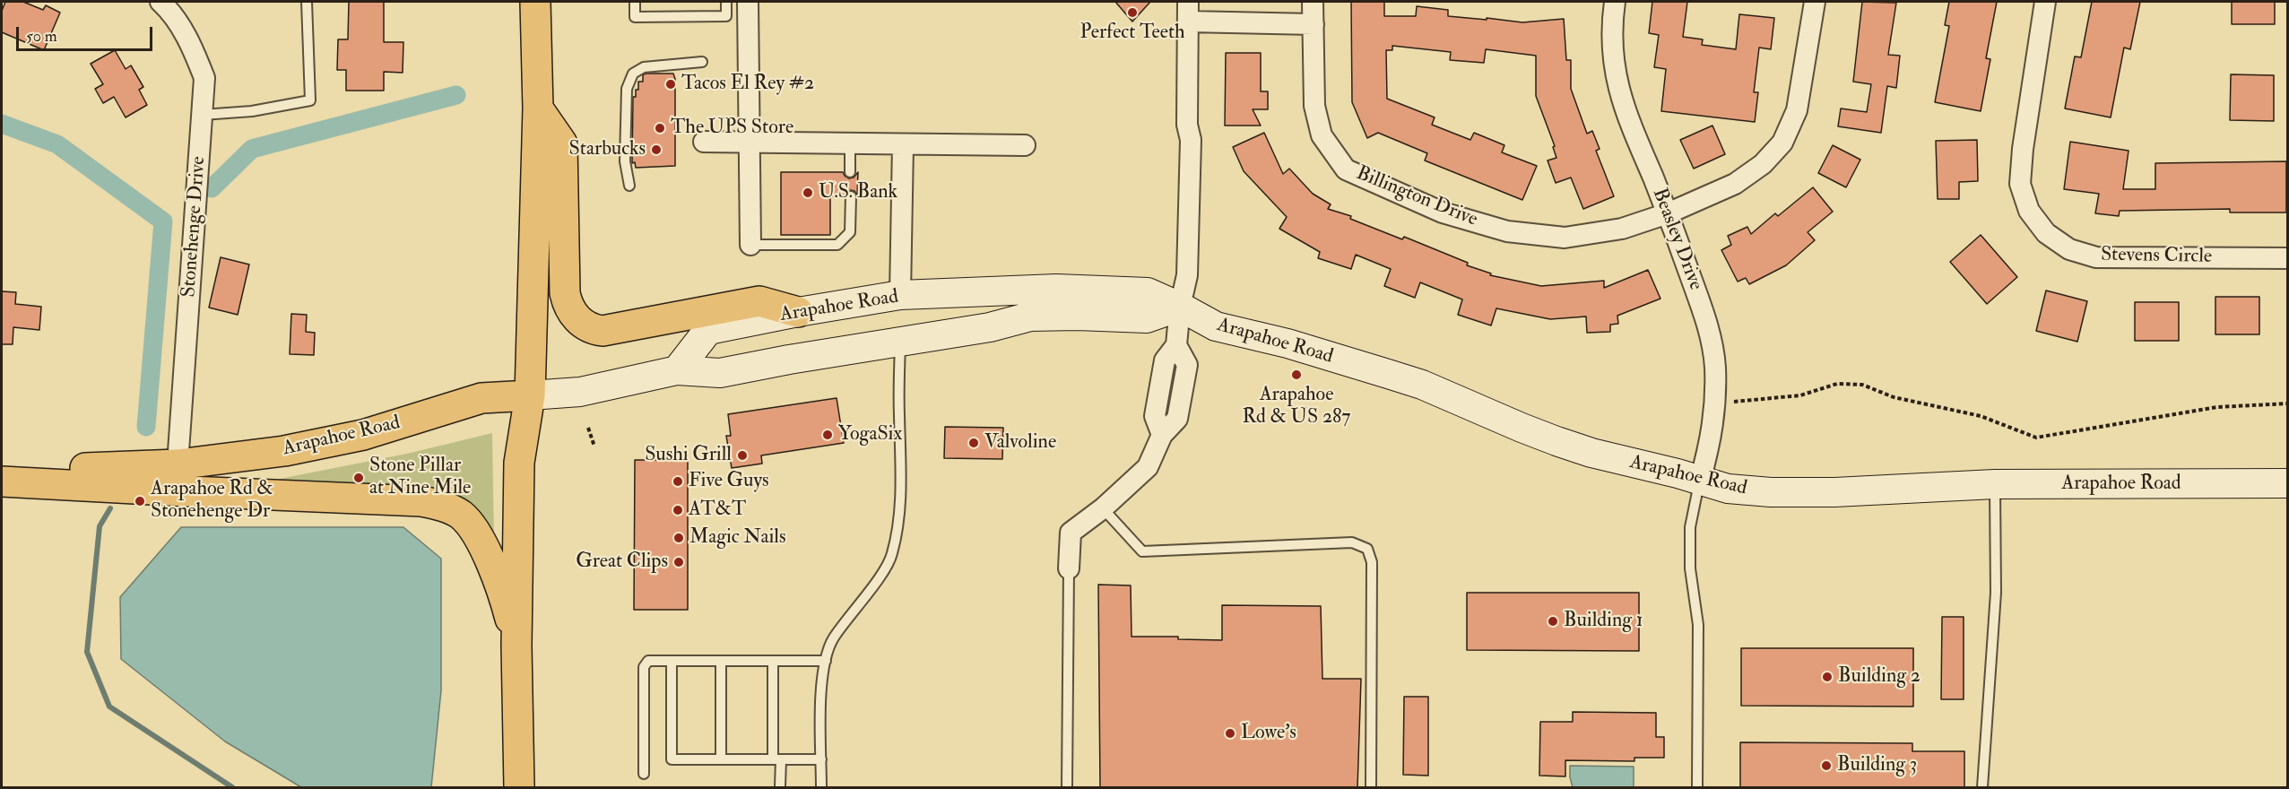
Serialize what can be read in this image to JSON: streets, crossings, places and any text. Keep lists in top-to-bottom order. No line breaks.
{"streets":{"main road":["Arapahoe Road"],"street":["Billington Drive","Stonehenge Drive","Beasley Drive","Stevens Circle"]},"crossings":[["Billington Drive","Beasley Drive"],["Stonehenge Drive","Arapahoe Road"],["Beasley Drive","Arapahoe Road"]],"places":["Perfect Teeth","Tacos El Rey #2","The UPS Store","Starbucks","U.S. Bank","Arapahoe Rd & US 287","YogaSix","Valvoline","Sushi Grill","Stone Pillar at Nine Mile","Five Guys","Arapahoe Rd & Stonehenge Dr","AT&T","Magic Nails","Great Clips","Building 1","Building 2","Lowe's","Building 3"],"scale_bar":"50 m"}
